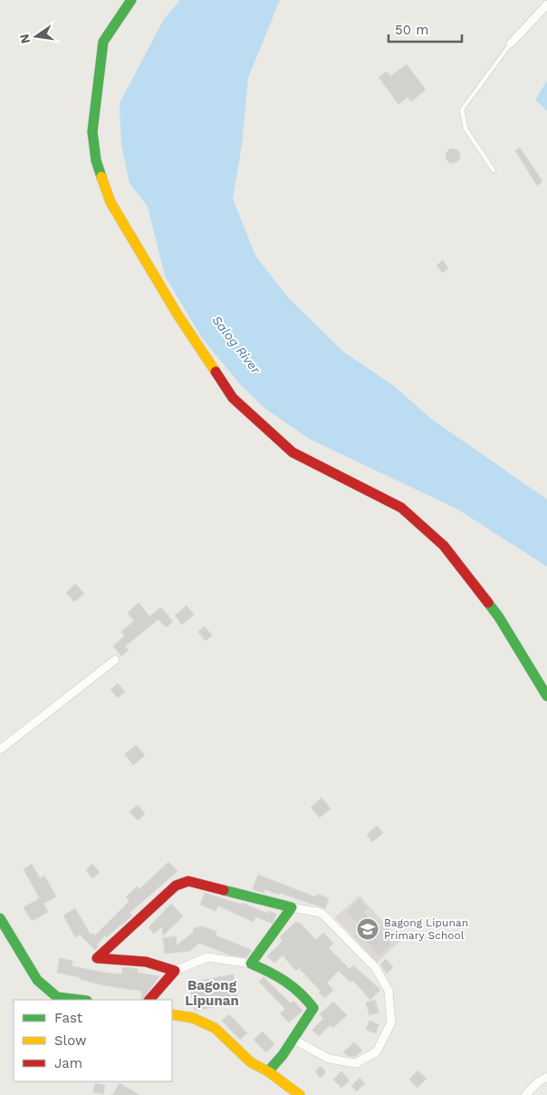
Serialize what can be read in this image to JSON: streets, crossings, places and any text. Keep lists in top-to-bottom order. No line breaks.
{"districts":["Bagong Lipunan"],"water":["Salog River"],"places":{"school or university":["Bagong Lipunan Primary School"]},"legend":["Fast","Slow","Jam"],"scale_bar":"50 m","north":"left"}
